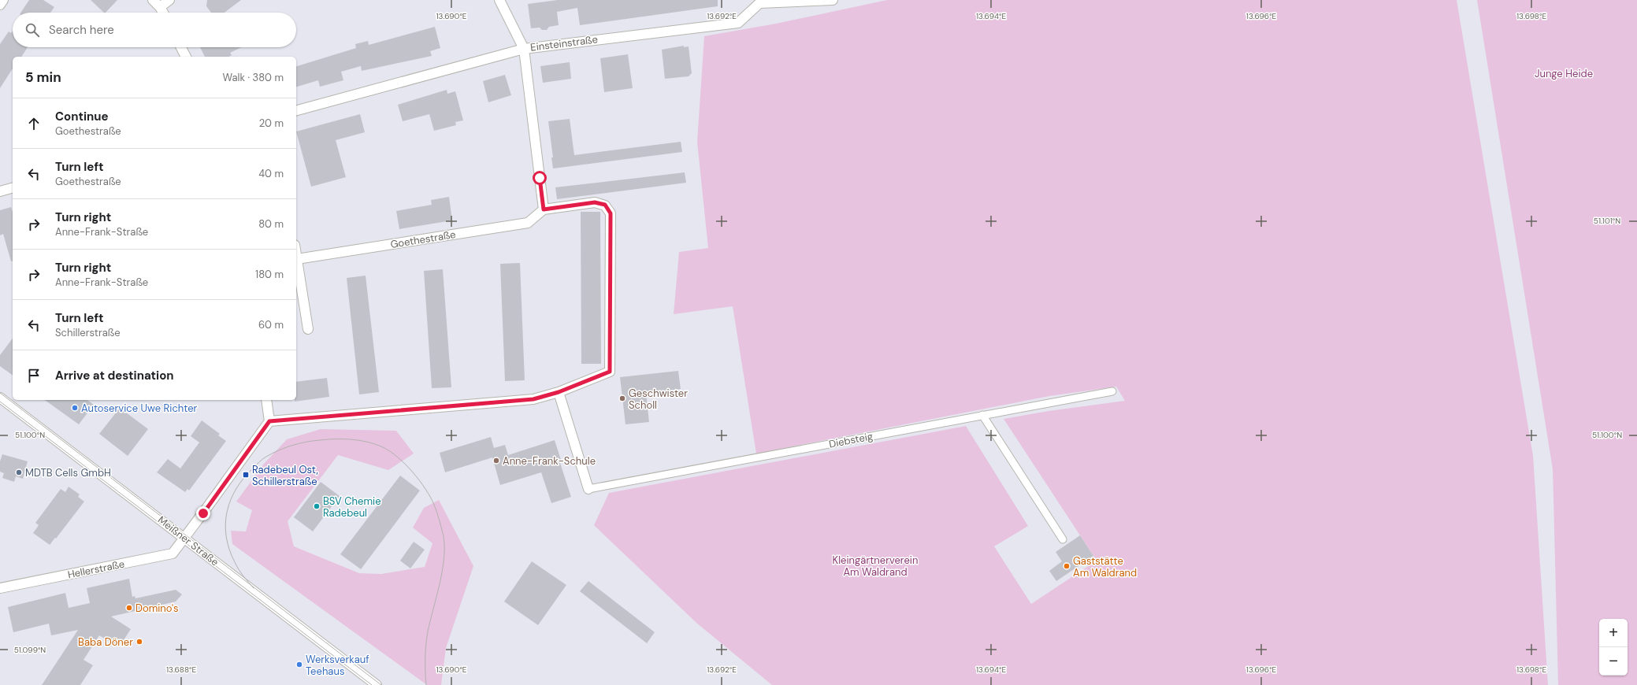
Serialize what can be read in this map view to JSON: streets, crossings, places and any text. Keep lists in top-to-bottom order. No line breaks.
{"streets":{"street":["Einsteinstraße","Goethestraße","Meißner Straße","Hellerstraße"],"lane":["Diebsteig"]},"crossings":[["Meißner Straße","Hellerstraße"]],"parks":["Junge Heide","Kleingärtnerverein Am Waldrand"],"places":{"other":["Geschwister Scholl","Autoservice Uwe Richter","Anne-Frank-Schule","MDTB Cells GmbH","BSV Chemie Radebeul","Gaststätte Am Waldrand","Domino's","Baba Döner","Werksverkauf Teehaus"],"transit":["Radebeul Ost, Schillerstraße"]},"page":{"search":"Search here","heading":["5 min","Walk · 380 m"],"list":[["Continue","Goethestraße","20 m"],["Turn left","Goethestraße","40 m"],["Turn right","Anne-Frank-Straße","80 m"],["Turn right","Anne-Frank-Straße","180 m"],["Turn left","Schillerstraße","60 m"],"Arrive at destination"],"map_buttons":["+","−"]},"coordinates":["13.690°E","13.692°E","13.694°E","13.696°E","13.698°E","51.101°N","51.100°N","51.099°N","13.688°E"]}
